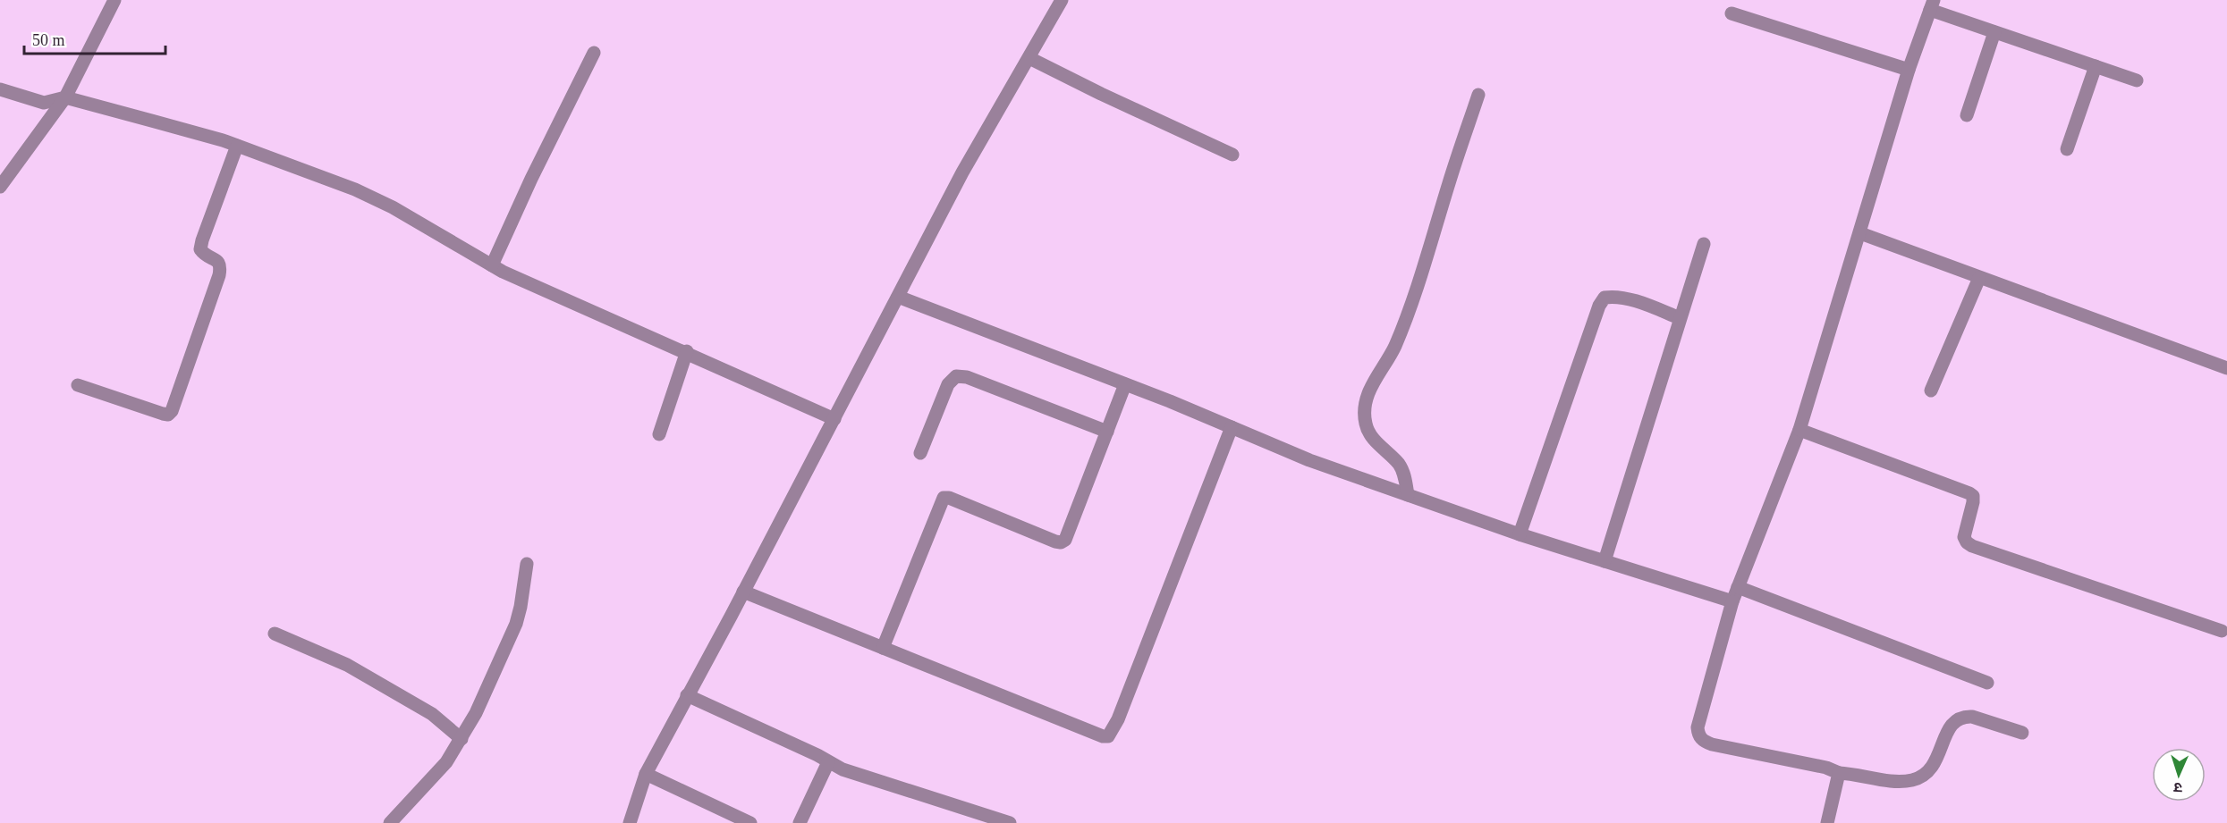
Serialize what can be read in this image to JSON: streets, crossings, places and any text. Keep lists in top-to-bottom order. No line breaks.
{"scale_bar":"50 m","north":"bottom"}
